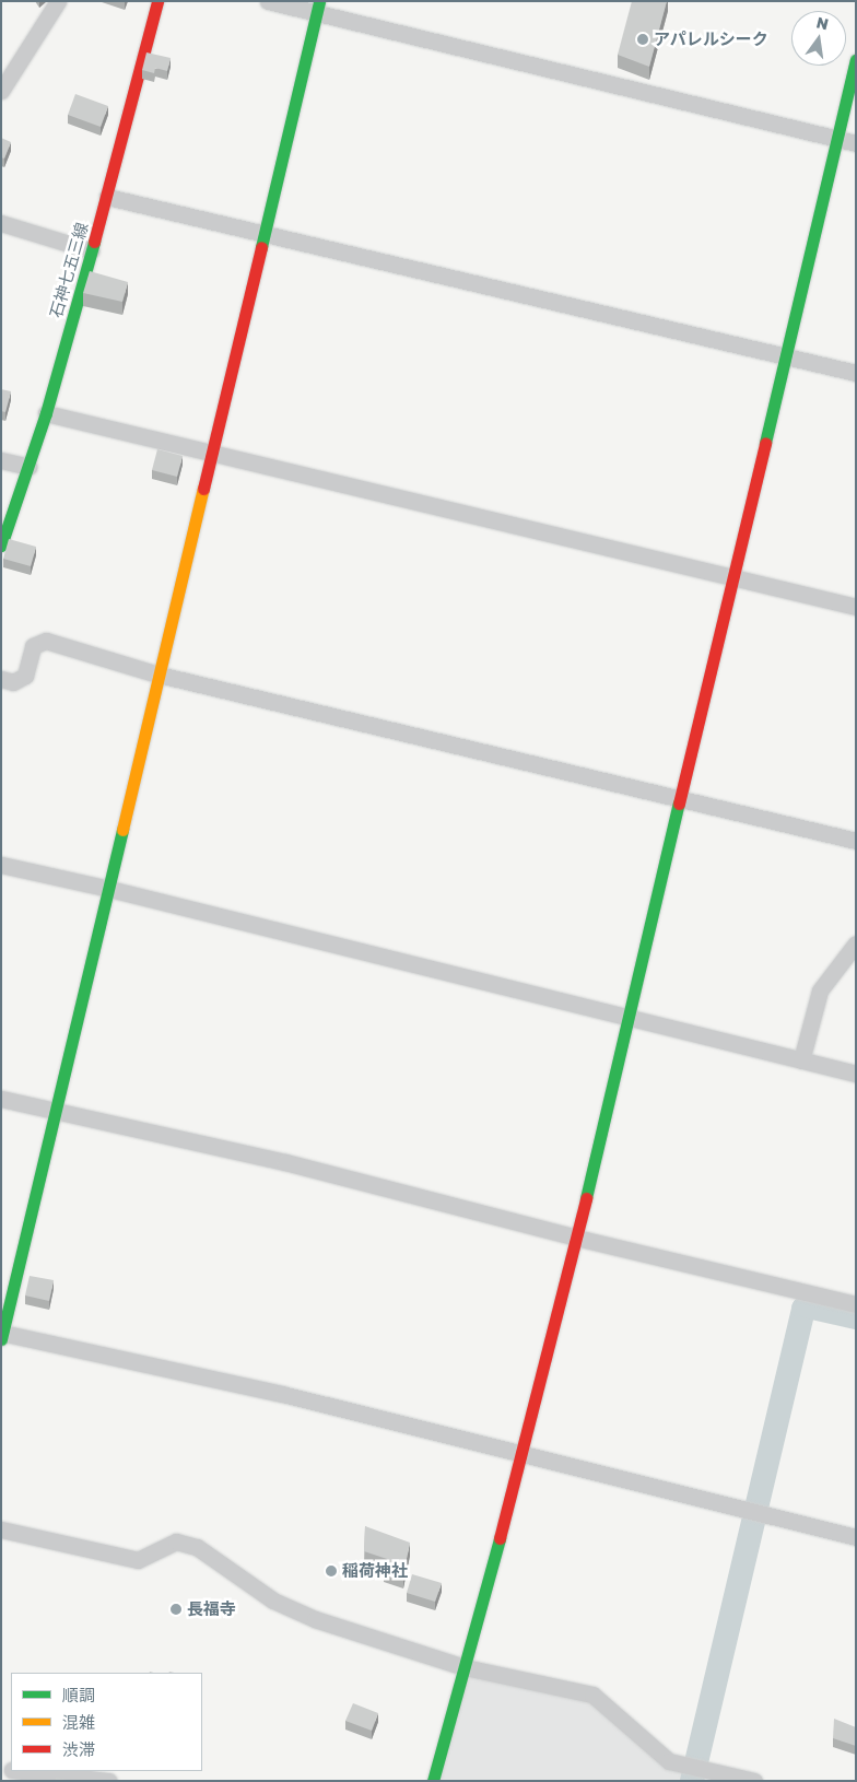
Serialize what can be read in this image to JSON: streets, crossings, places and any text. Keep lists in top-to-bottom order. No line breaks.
{"streets":{"street":["石神七五三線"]},"places":["アパレルシーク","稲荷神社","長福寺"],"legend":["順調","混雑","渋滞"],"north":"top"}
